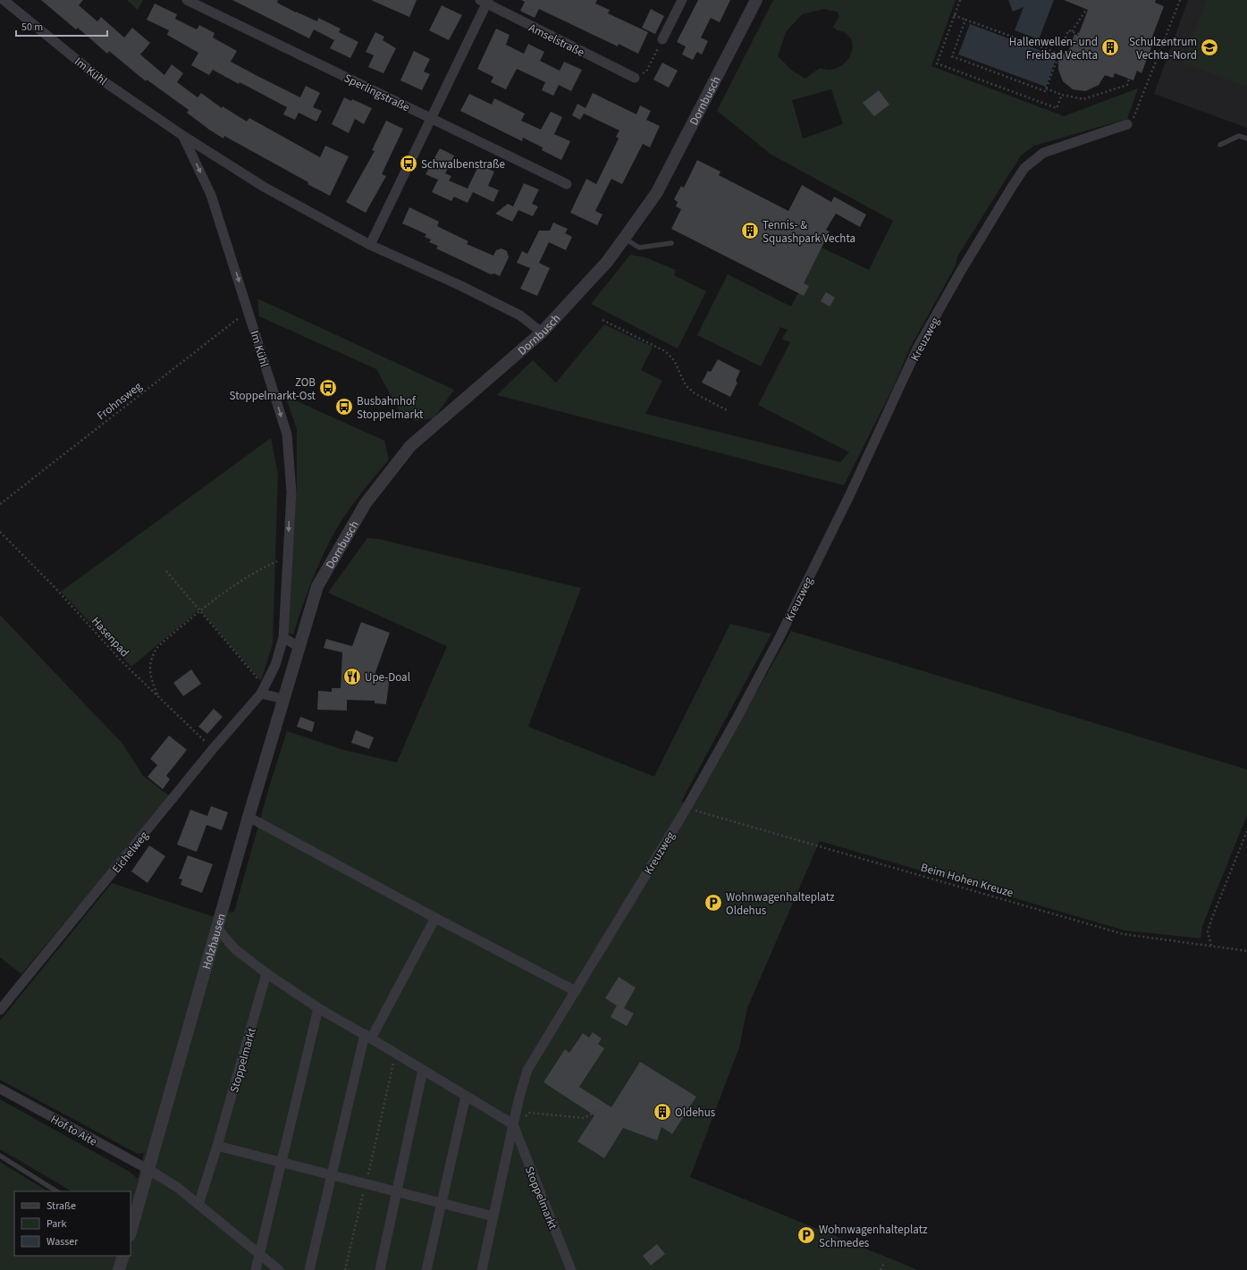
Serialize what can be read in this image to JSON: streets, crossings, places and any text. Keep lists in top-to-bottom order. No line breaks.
{"streets":{"street":["Amselstraße","Im Kühl","Sperlingstraße","Dornbusch","Kreuzweg","Eichelweg","Holzhausen","Stoppelmarkt","Hof to Aite"],"path":["Frohnsweg","Hasenpad","Beim Hohen Kreuze"]},"crossings":[["Im Kühl","Dornbusch"],["Im Kühl","Frohnsweg"],["Im Kühl","Eichelweg"],["Dornbusch","Holzhausen"],["Kreuzweg","Beim Hohen Kreuze"],["Kreuzweg","Stoppelmarkt"],["Hasenpad","Eichelweg"],["Holzhausen","Hof to Aite"]],"one_way":["Im Kühl"],"places":{"building":["Hallenwellen- und Freibad Vechta","Tennis- & Squashpark Vechta","Oldehus"],"school or university":["Schulzentrum Vechta-Nord"],"bus stop":["Schwalbenstraße","ZOB Stoppelmarkt-Ost","Busbahnhof Stoppelmarkt"],"restaurant":["Upe-Doal"],"parking":["Wohnwagenhalteplatz Oldehus","Wohnwagenhalteplatz Schmedes"]},"legend":["Straße","Park","Wasser"],"scale_bar":"50 m"}
